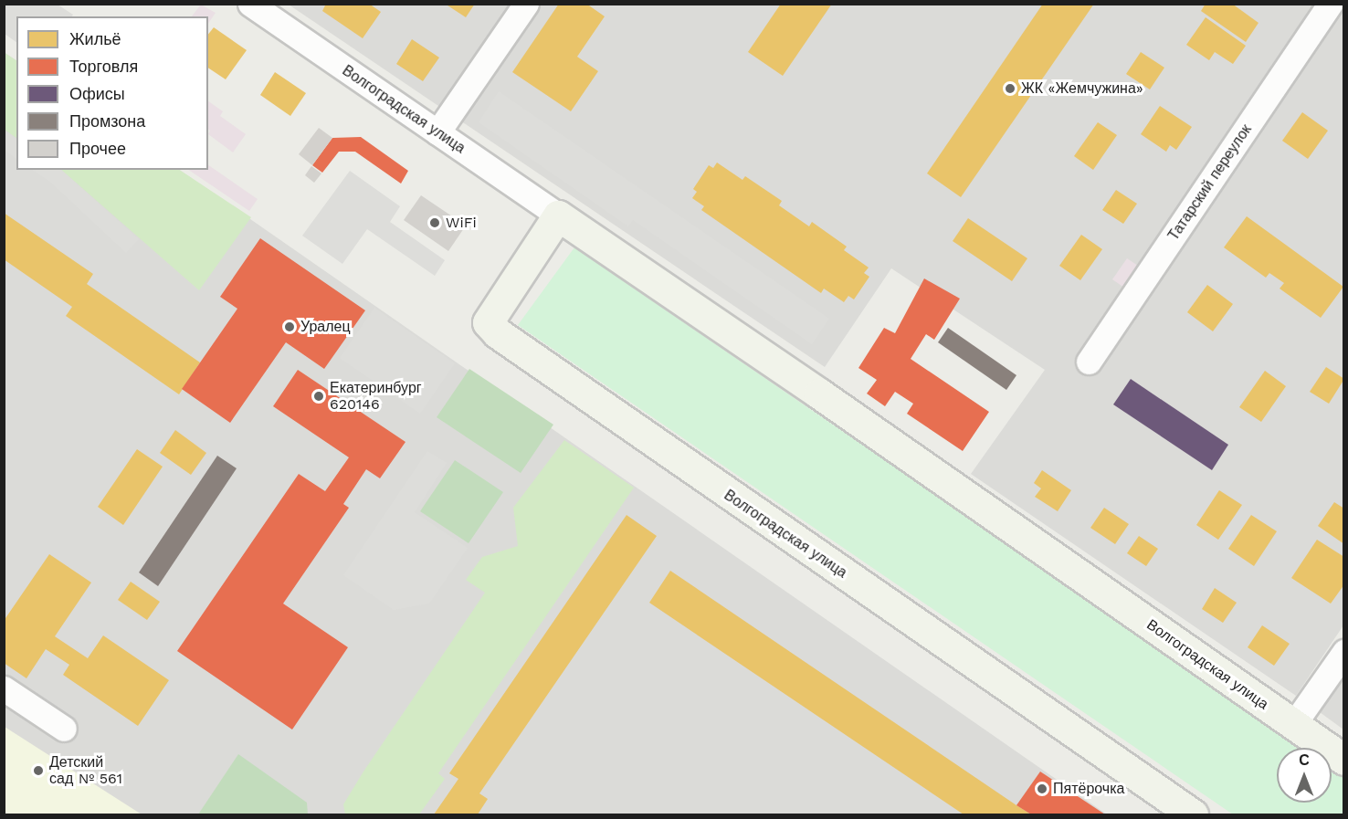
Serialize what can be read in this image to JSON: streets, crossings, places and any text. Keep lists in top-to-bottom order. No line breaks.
{"streets":{"street":["Волгоградская улица","Татарский переулок"]},"places":["ЖК «Жемчужина»","WiFi","Уралец","Екатеринбург 620146","Детский сад № 561","Пятёрочка"],"legend":["Жильё","Торговля","Офисы","Промзона","Прочее"],"north":"top"}
